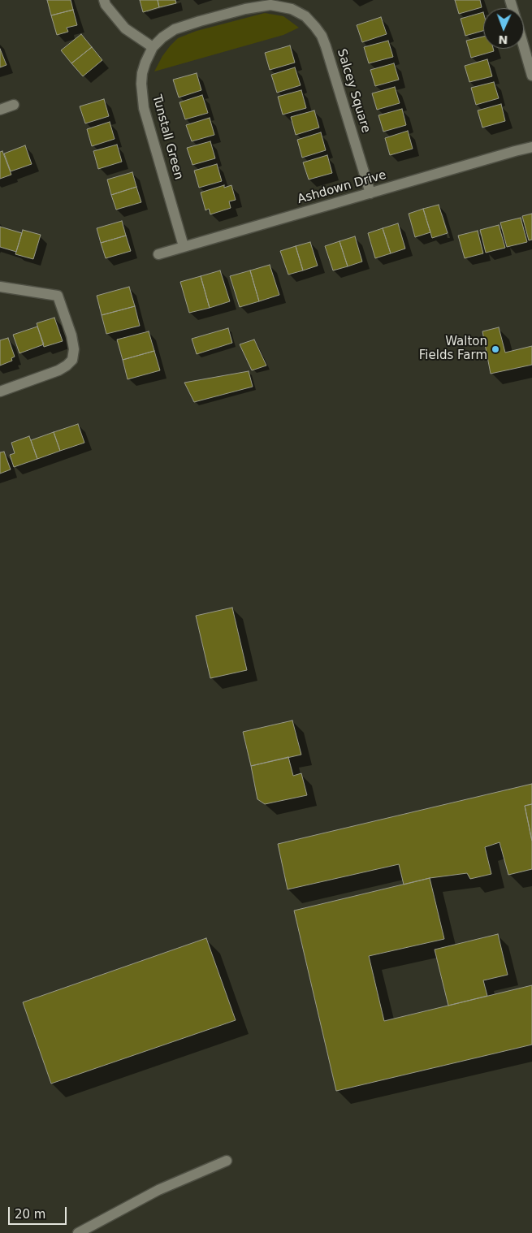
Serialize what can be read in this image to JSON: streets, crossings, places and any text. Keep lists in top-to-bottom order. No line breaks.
{"streets":{"street":["Salcey Square","Tunstall Green","Ashdown Drive"]},"crossings":[["Salcey Square","Tunstall Green"],["Salcey Square","Ashdown Drive"],["Tunstall Green","Ashdown Drive"]],"places":["Walton Fields Farm"],"scale_bar":"20 m","north":"bottom"}
